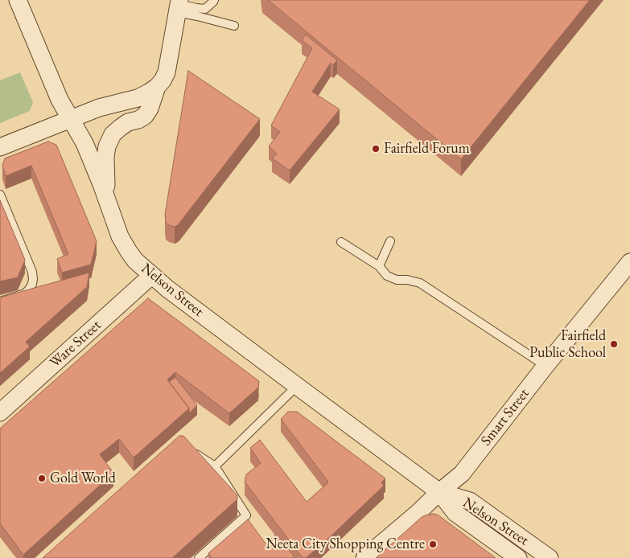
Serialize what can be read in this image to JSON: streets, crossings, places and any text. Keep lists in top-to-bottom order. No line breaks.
{"streets":{"street":["Nelson Street","Ware Street","Smart Street"]},"crossings":[["Nelson Street","Ware Street"],["Nelson Street","Smart Street"]],"places":["Fairfield Forum","Fairfield Public School","Gold World","Neeta City Shopping Centre"]}
